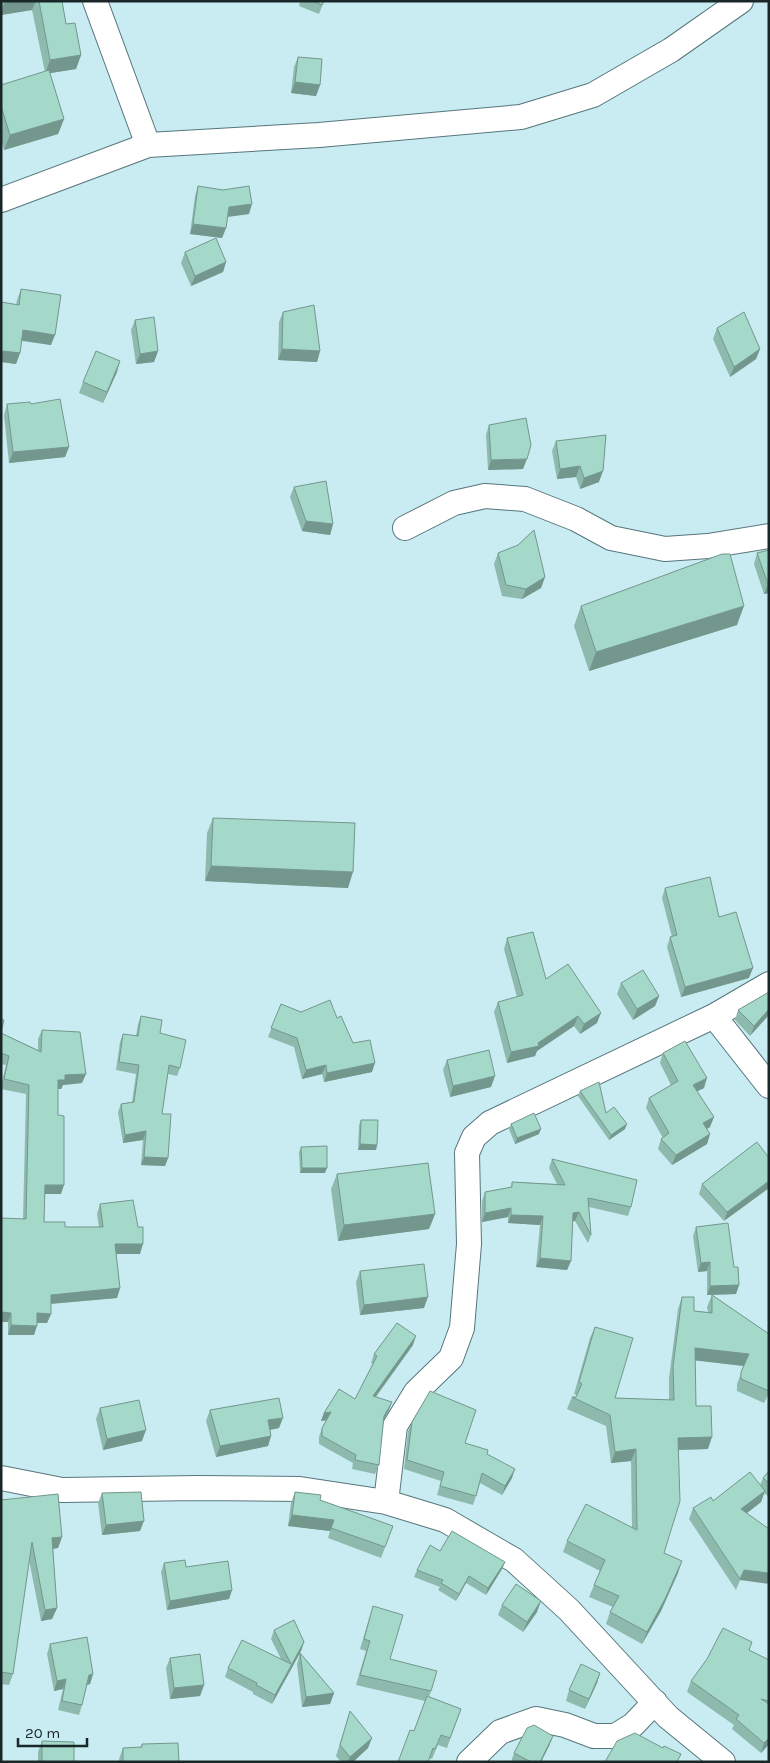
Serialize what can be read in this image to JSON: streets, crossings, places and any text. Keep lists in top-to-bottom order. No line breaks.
{"scale_bar":"20 m"}
